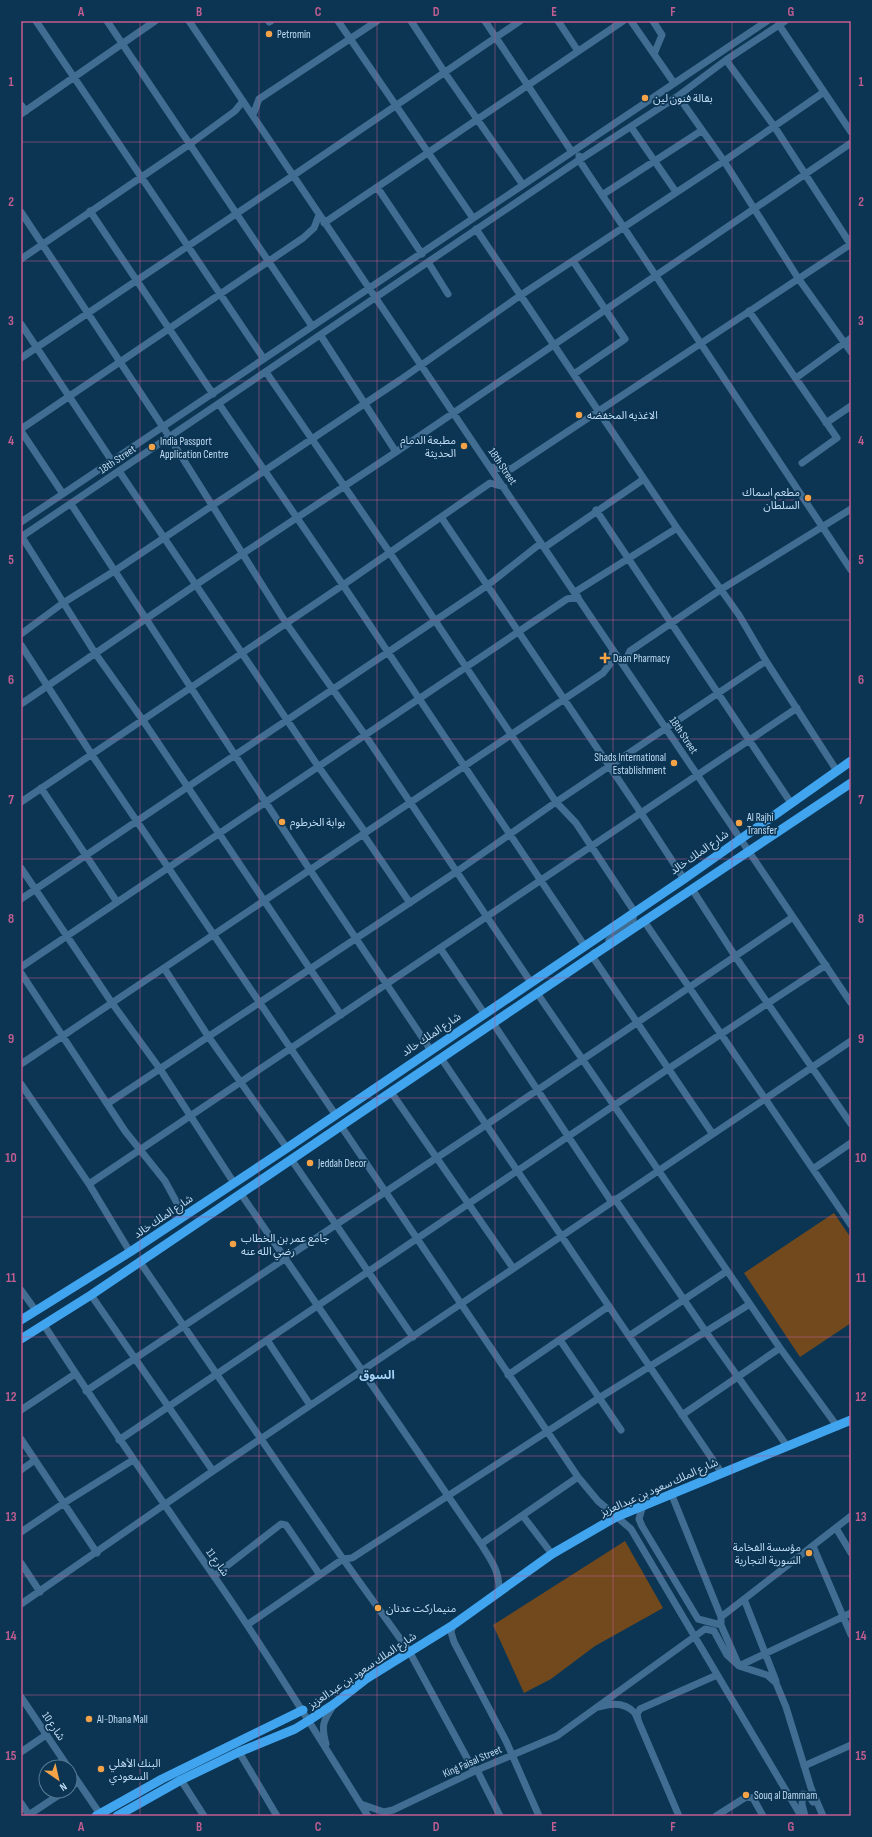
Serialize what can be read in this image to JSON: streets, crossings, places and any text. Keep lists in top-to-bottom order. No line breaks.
{"streets":{"main road":["شارع الملك خالد","شارع الملك سعود بن عبدالعزيز"],"street":["18th Street","شارع 11","شارع 10","King Faisal Street"]},"crossings":[["18th Street","شارع الملك خالد"],["شارع الملك سعود بن عبدالعزيز","شارع 11"],["شارع 11","King Faisal Street"]],"districts":["السوق"],"places":{"other":["Petromin","بقالة فنون لين","الاغذيه المخفضه","مطبعة الدمام الحديثة","India Passport Application Centre","مطعم اسماك السلطان","Shads International Establishment","بوابة الخرطوم","Al Rajhi Transfer","Jeddah Decor","جامع عمر بن الخطاب رضي الله عنه","مؤسسة الفخامة السورية التجارية","منيماركت عدنان","Al-Dhana Mall","البنك الأهلي السعودي","Souq al Dammam"],"health":["Daan Pharmacy"]},"north":"bottom right","grid":{"columns":["A","B","C","D","E","F","G"],"rows":["1","2","3","4","5","6","7","8","9","10","11","12","13","14","15"]}}
